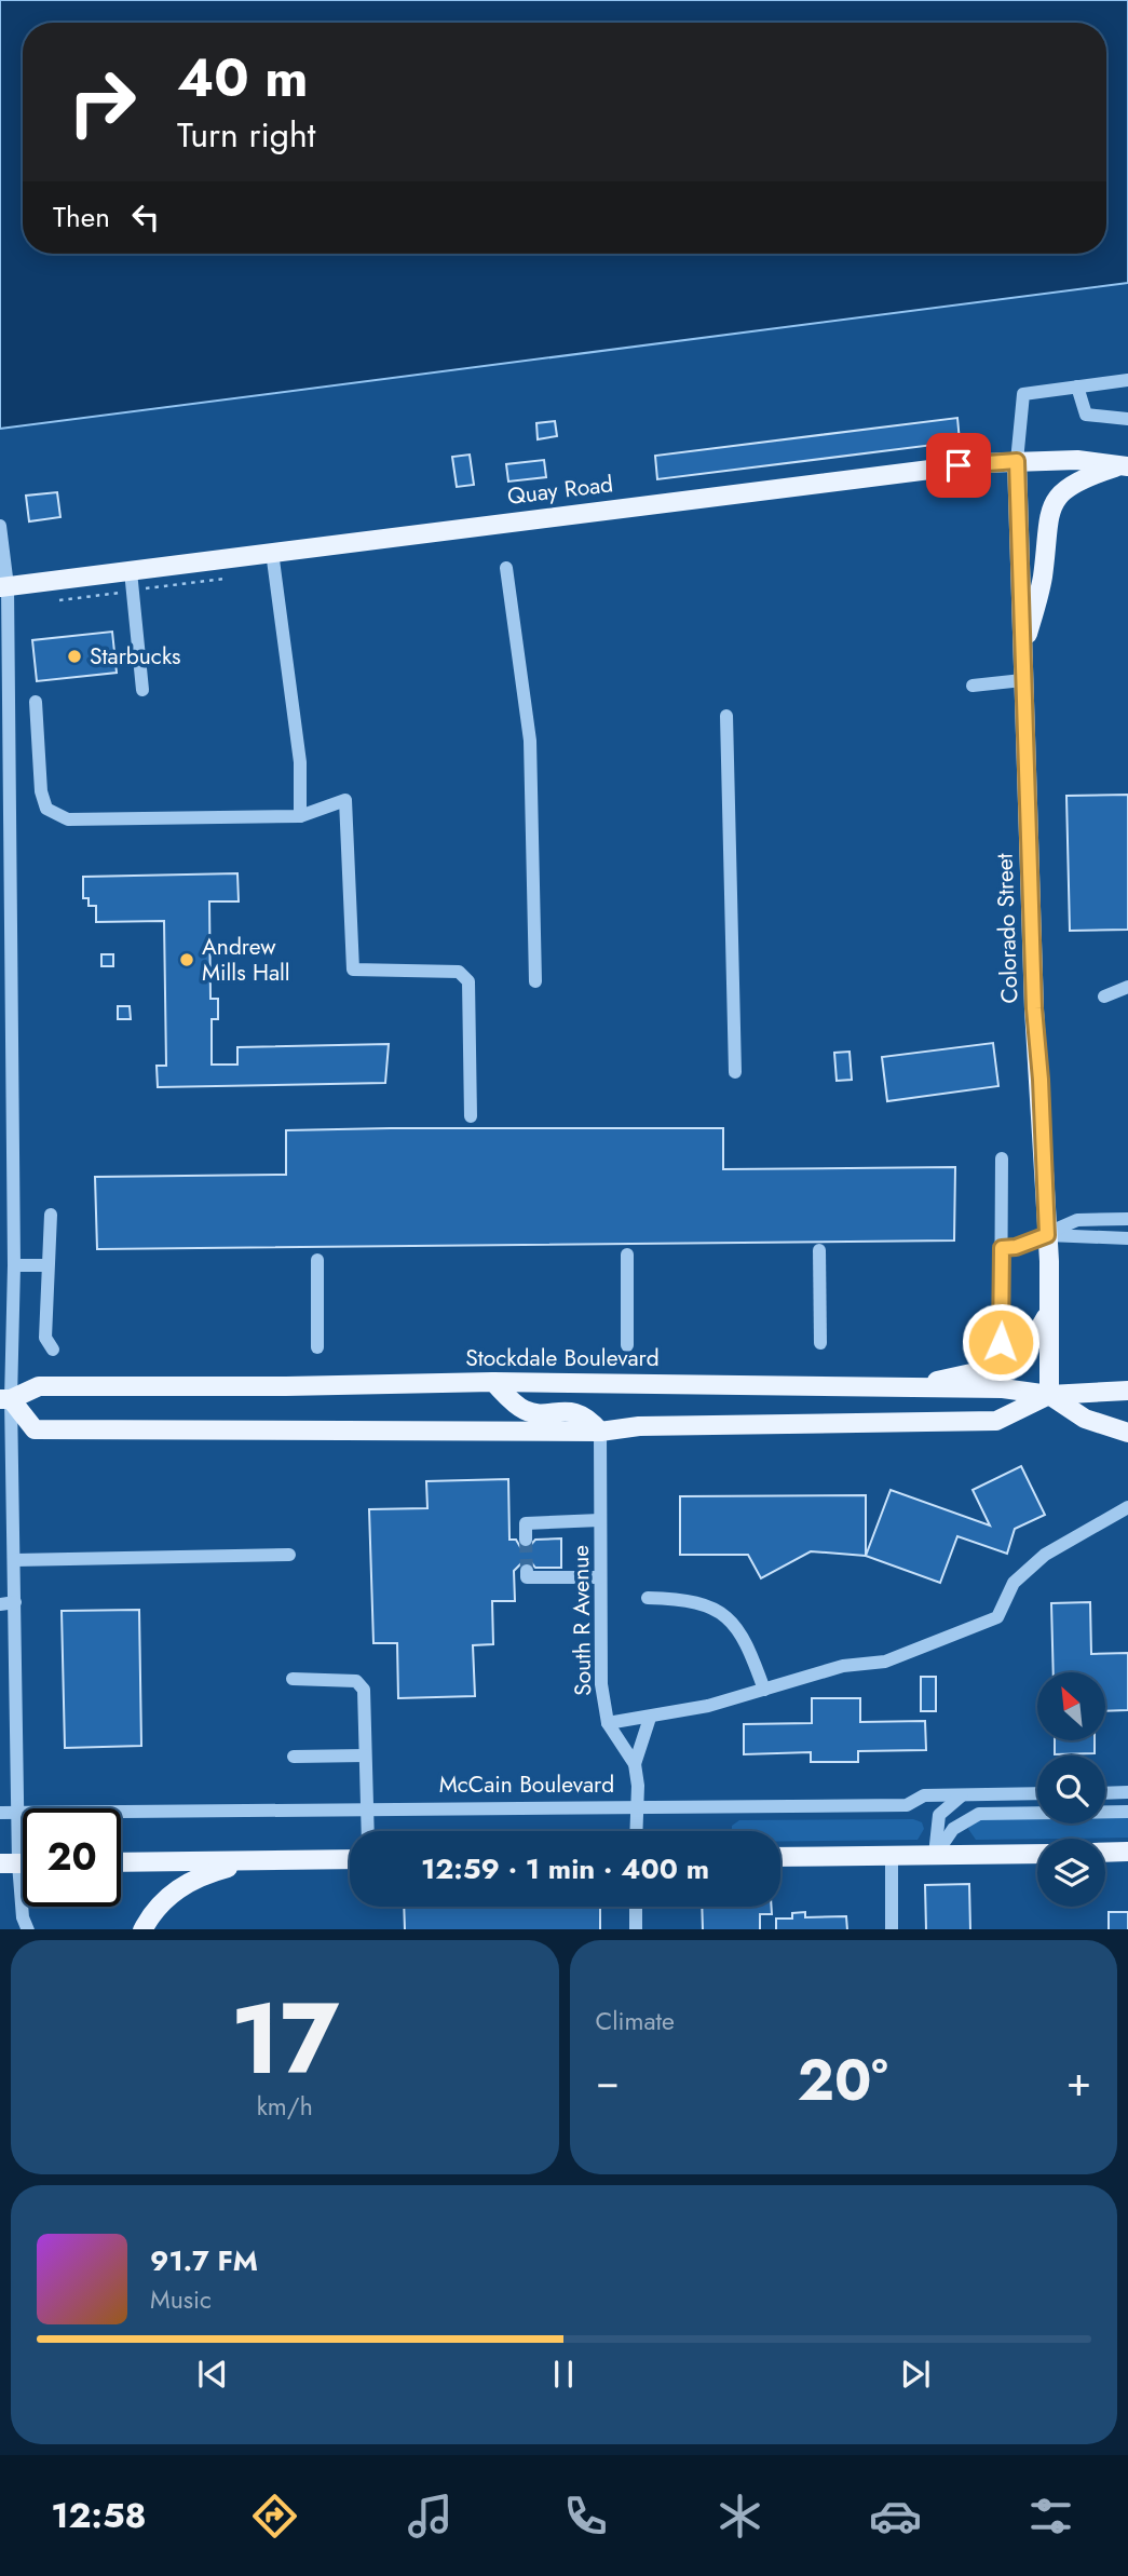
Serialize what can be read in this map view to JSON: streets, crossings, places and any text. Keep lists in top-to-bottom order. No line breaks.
{"streets":{"main road":["Quay Road","Colorado Street","Stockdale Boulevard"],"street":["South R Avenue","McCain Boulevard"]},"crossings":[["Quay Road","Colorado Street"],["Colorado Street","Stockdale Boulevard"],["South R Avenue","McCain Boulevard"]],"places":["Starbucks","Andrew Mills Hall"],"north":"top left","page":{"turn":["40 m","Turn right"],"then":"Then","limit":"20","trip":"12:59 · 1 min · 400 m","tile":[["17","km/h"],"Climate"],"heat":["−","20°","+"],"song":["91.7 FM","Music"],"tabs":"12:58"}}
